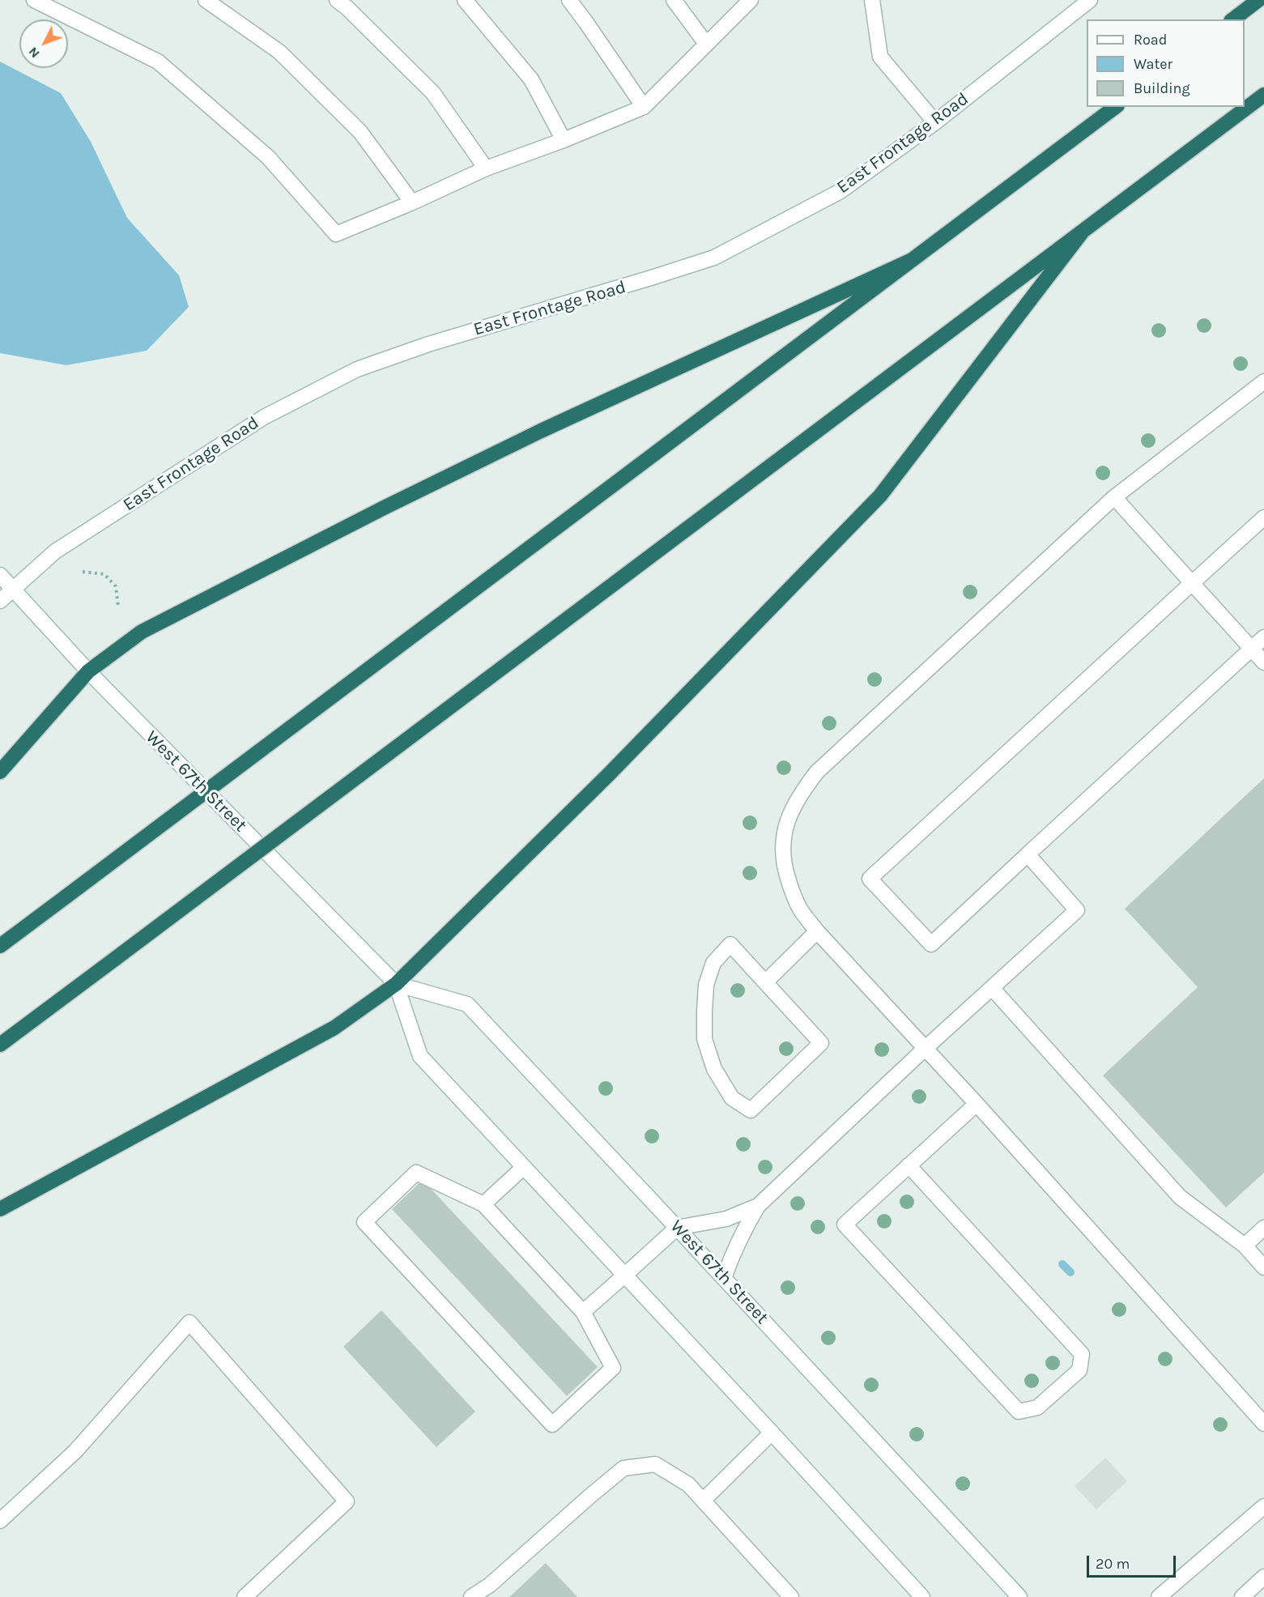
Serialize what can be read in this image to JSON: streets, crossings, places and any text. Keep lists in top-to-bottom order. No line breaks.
{"streets":{"street":["East Frontage Road","West 67th Street"]},"crossings":[["East Frontage Road","West 67th Street"]],"legend":["Road","Water","Building"],"scale_bar":"20 m","north":"bottom left"}
